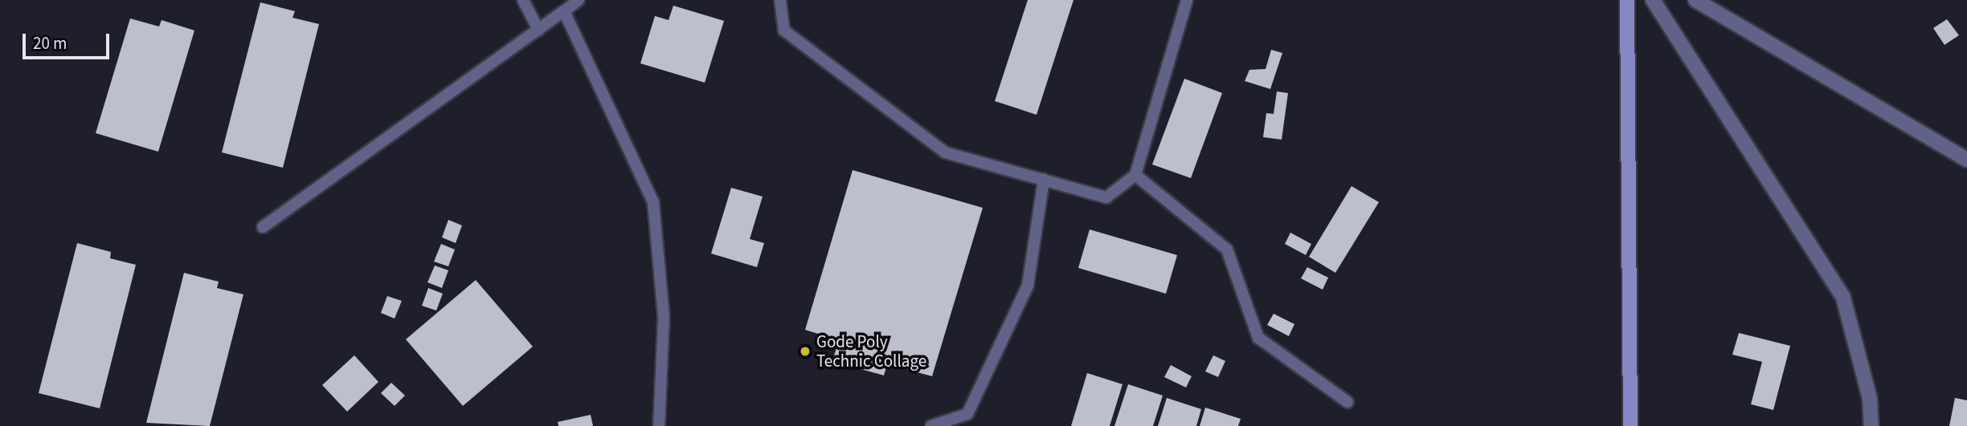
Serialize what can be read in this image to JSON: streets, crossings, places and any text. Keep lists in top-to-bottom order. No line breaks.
{"places":["Gode Poly Technic Collage"],"scale_bar":"20 m"}
